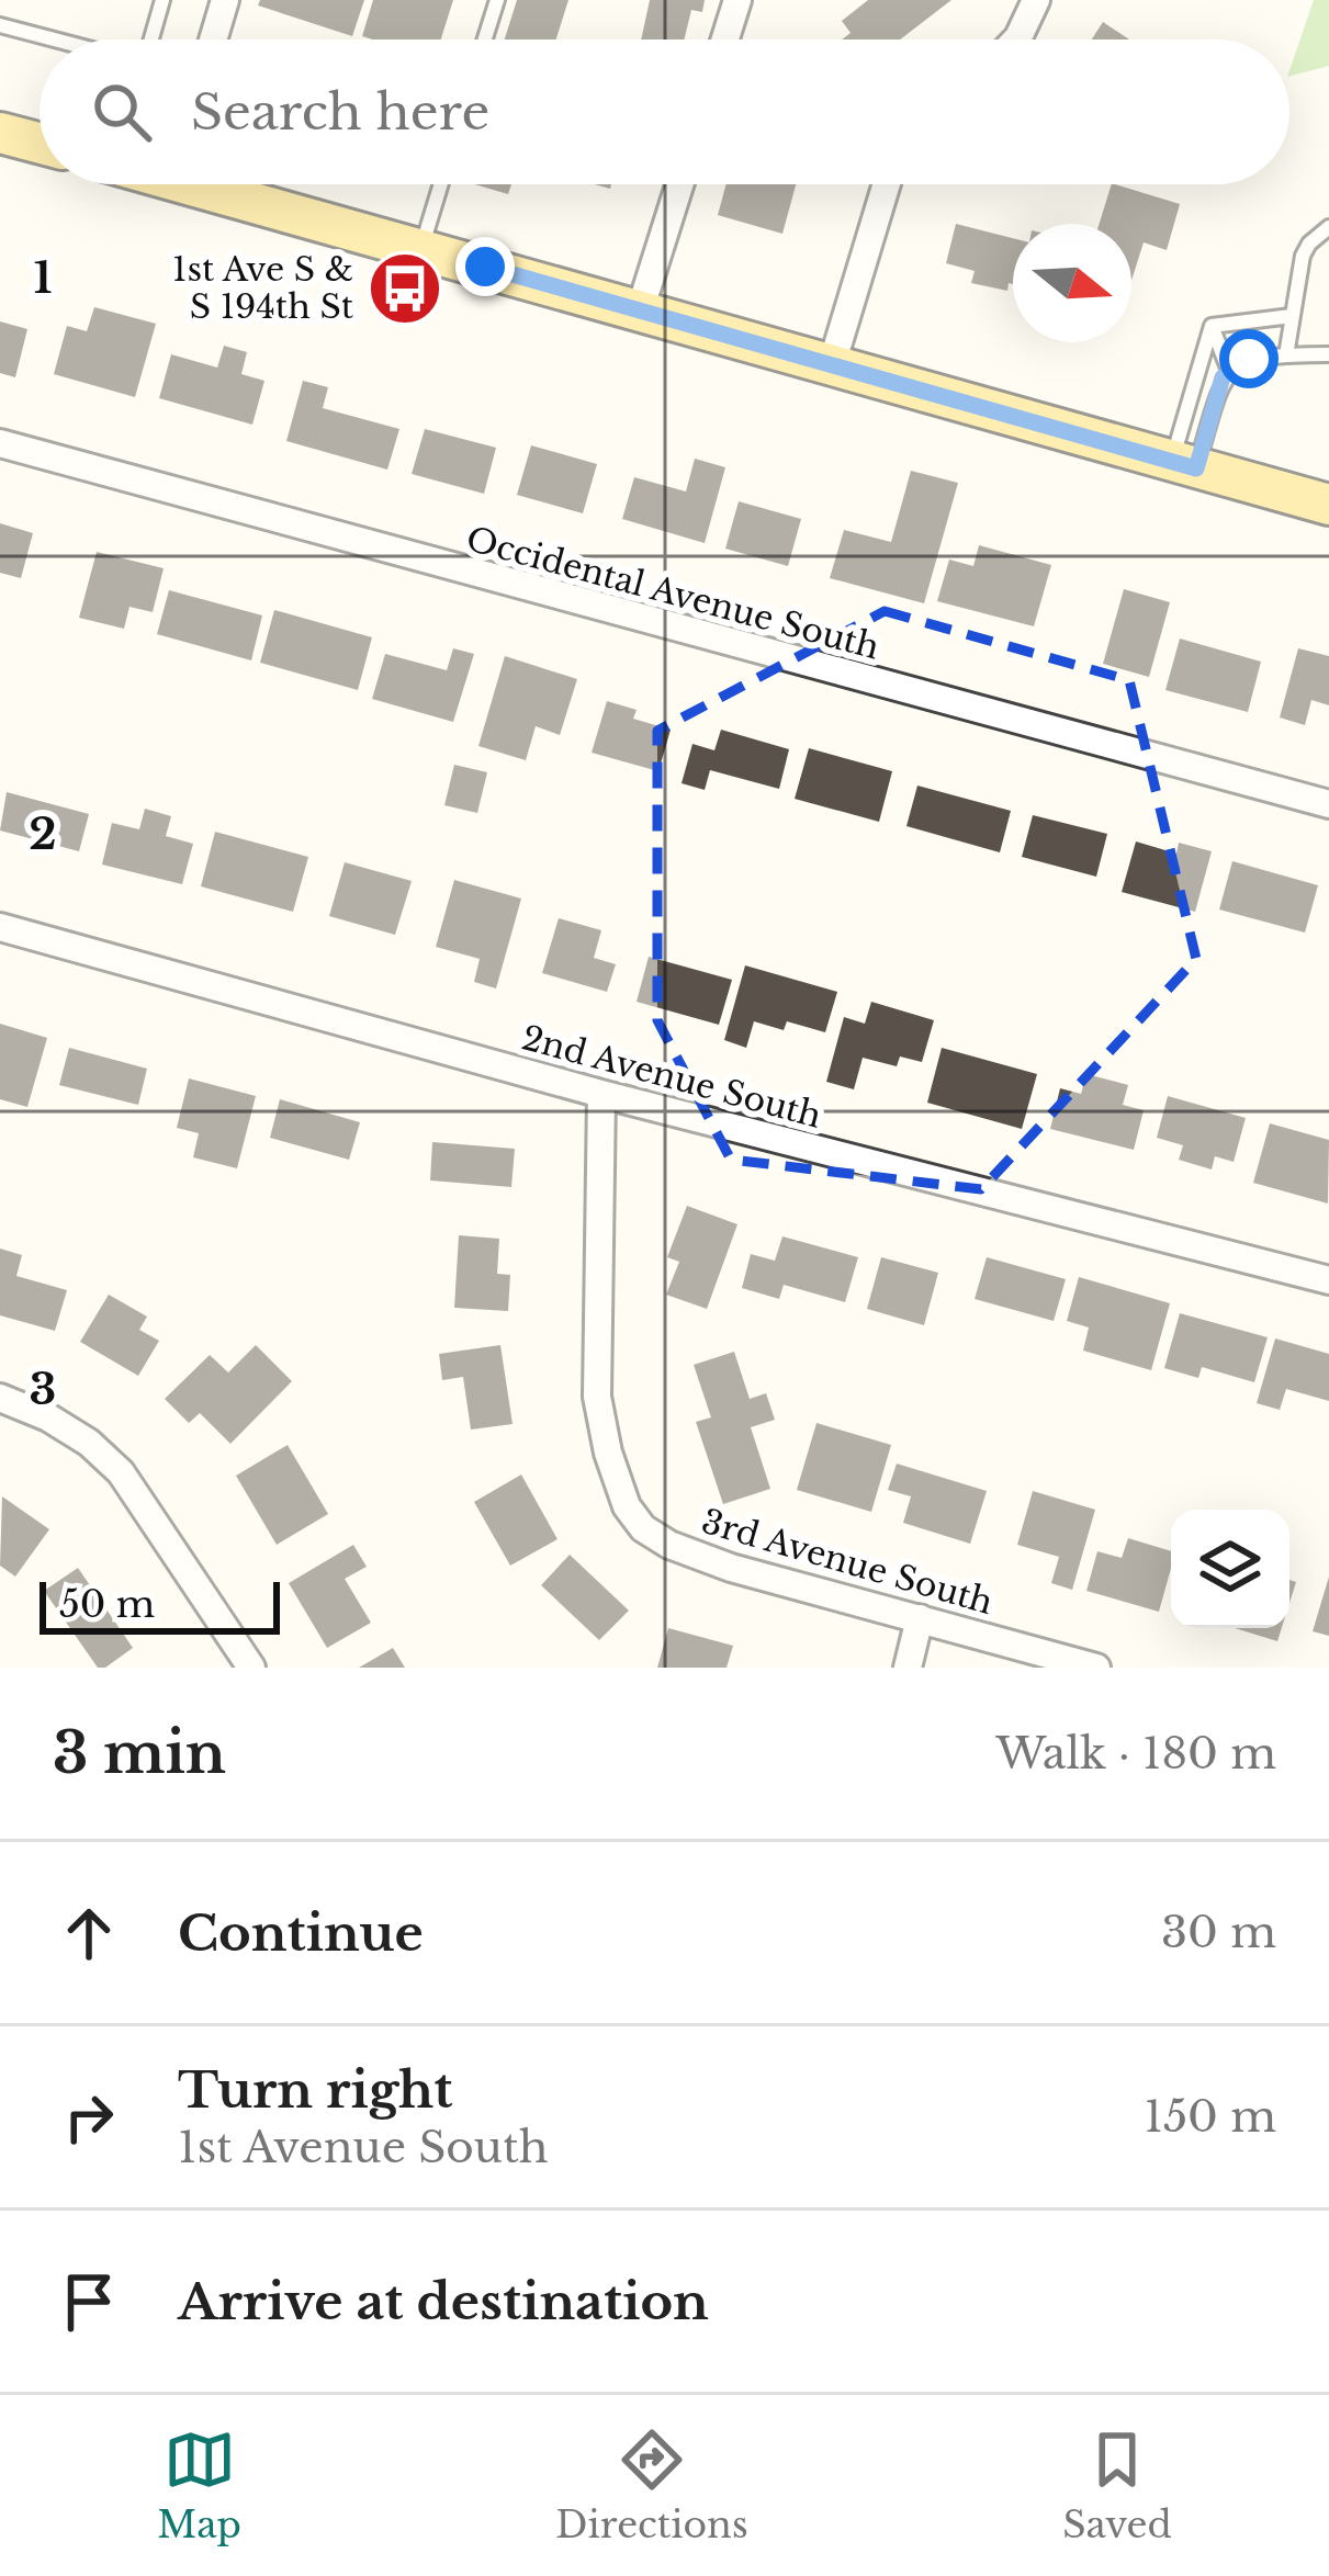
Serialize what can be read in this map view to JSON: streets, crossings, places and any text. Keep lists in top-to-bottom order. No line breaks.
{"streets":{"street":["Occidental Avenue South","2nd Avenue South","3rd Avenue South"]},"crossings":[["2nd Avenue South","3rd Avenue South"]],"places":{"bus stop":["1st Ave S & S 194th St"]},"scale_bar":"50 m","north":"right","page":{"search":"Search here","scale":"50 m","heading":["3 min","Walk · 180 m"],"list":[["Continue","30 m"],["Turn right","1st Avenue South","150 m"],"Arrive at destination"],"nav":["Map","Directions","Saved"]},"grid":{"rows":["1","2","3"]}}
